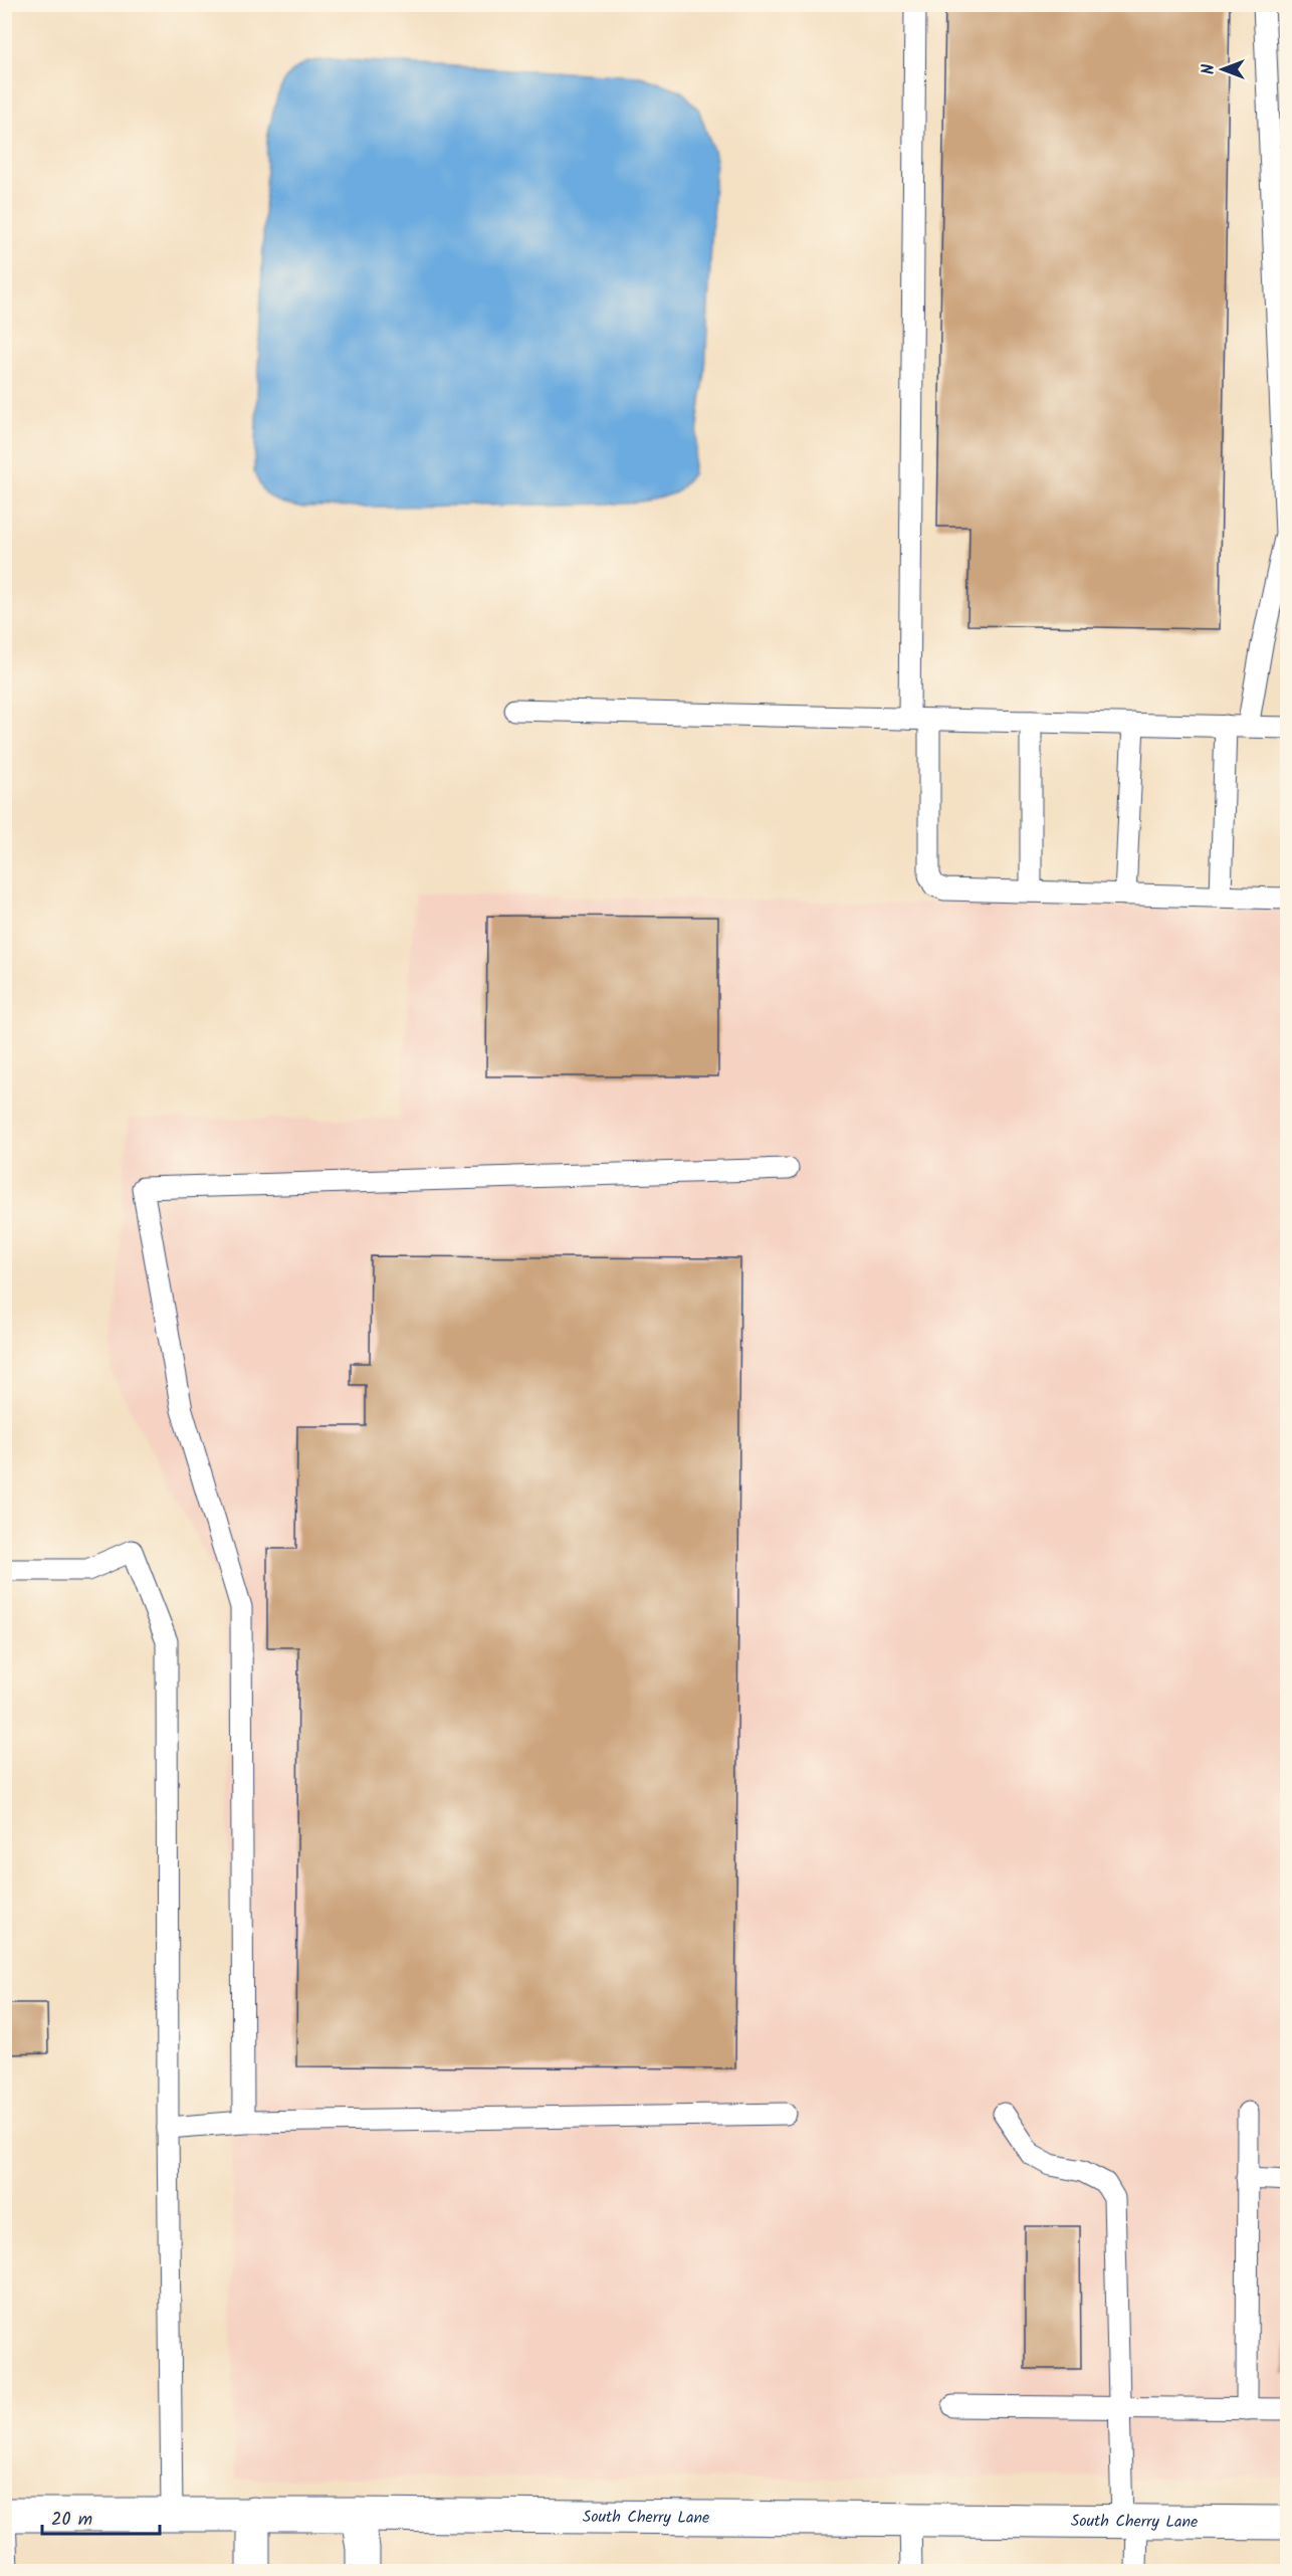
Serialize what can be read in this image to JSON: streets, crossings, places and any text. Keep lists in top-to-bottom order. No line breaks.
{"streets":{"street":["South Cherry Lane"]},"scale_bar":"20 m","north":"left"}
